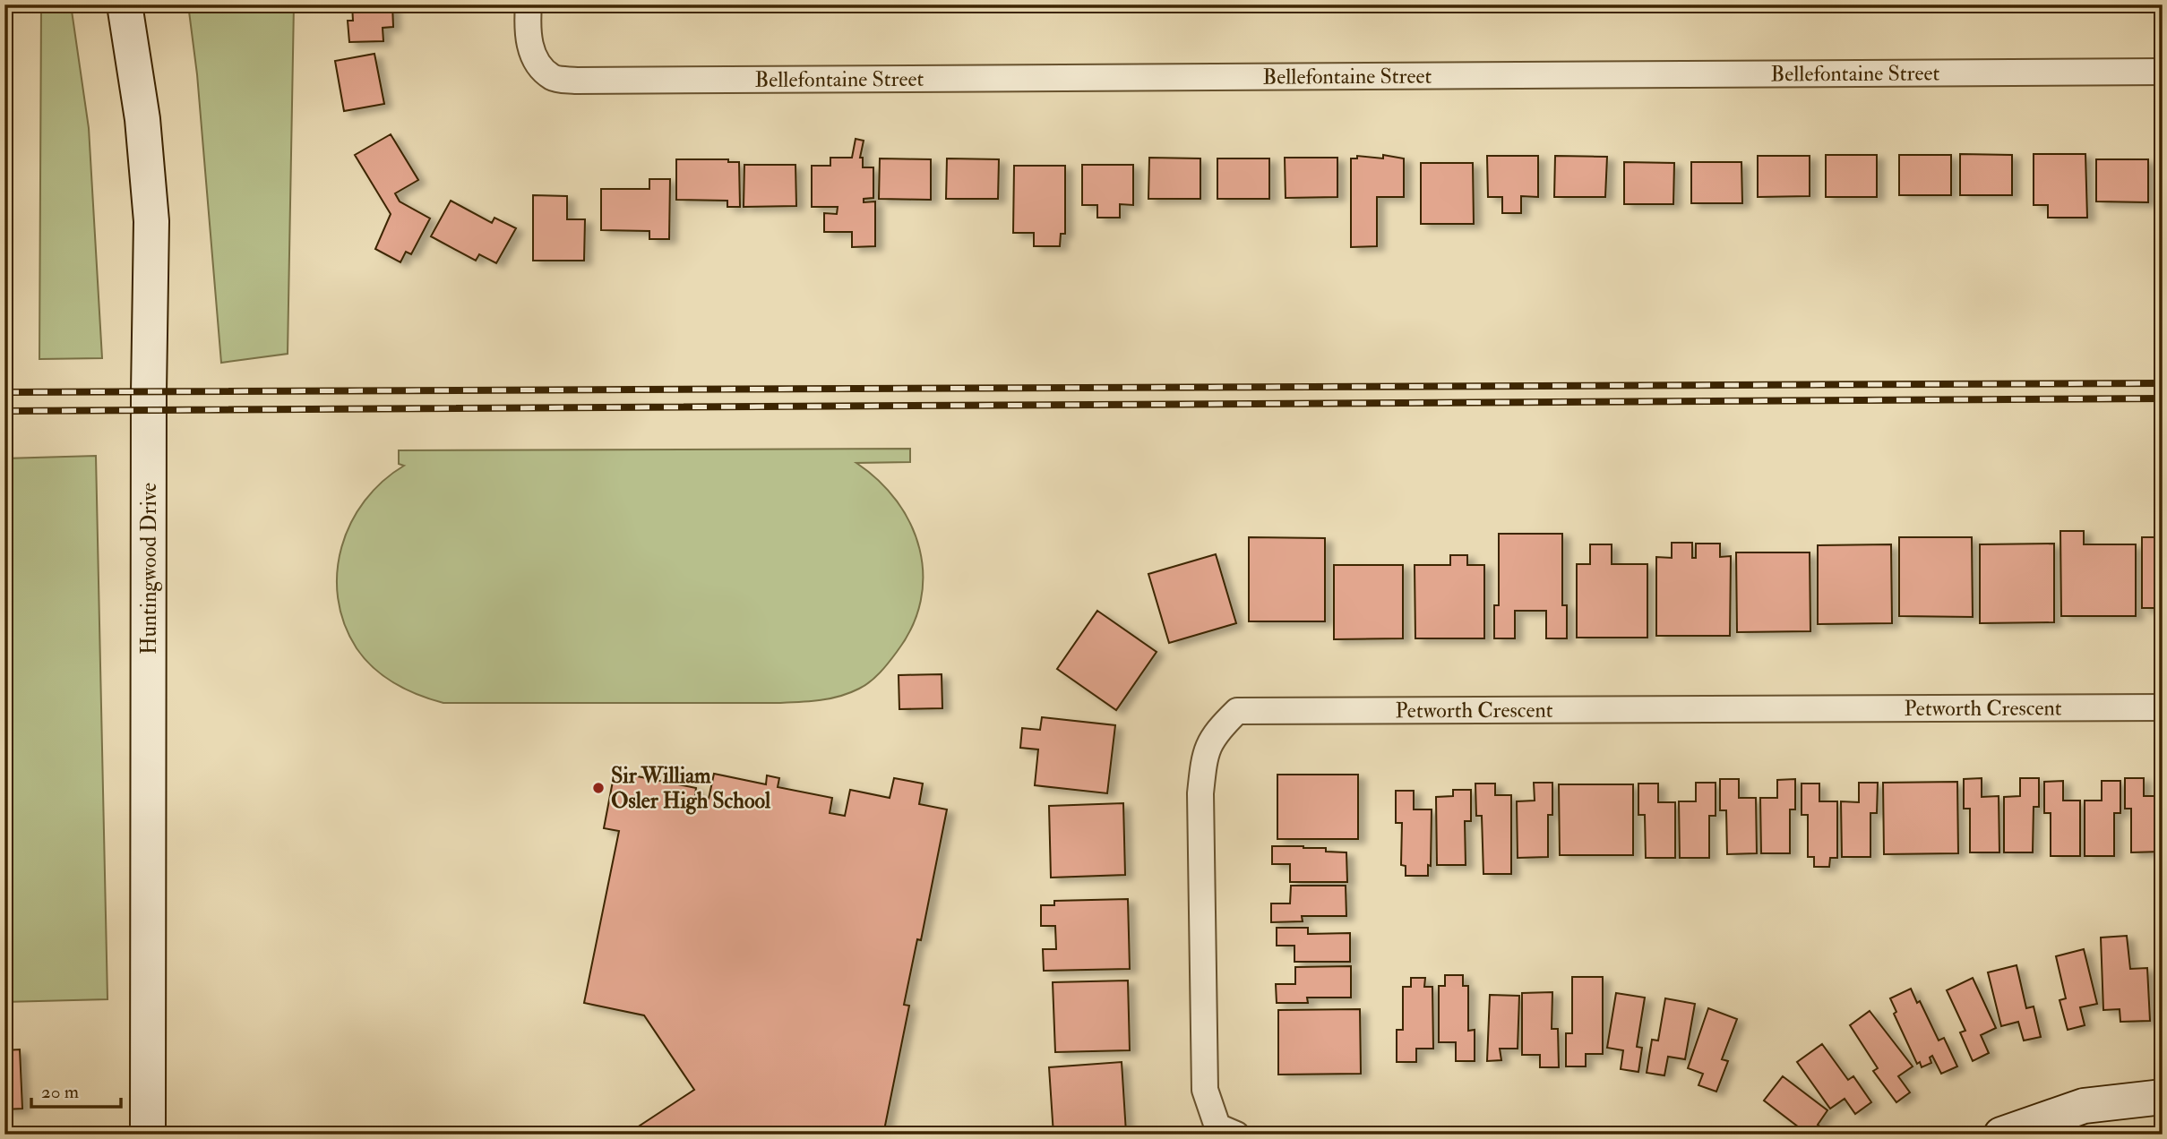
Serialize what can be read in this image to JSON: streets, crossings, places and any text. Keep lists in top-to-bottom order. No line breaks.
{"streets":{"street":["Bellefontaine Street","Huntingwood Drive","Petworth Crescent"]},"places":["Sir William Osler High School"],"scale_bar":"20 m"}
